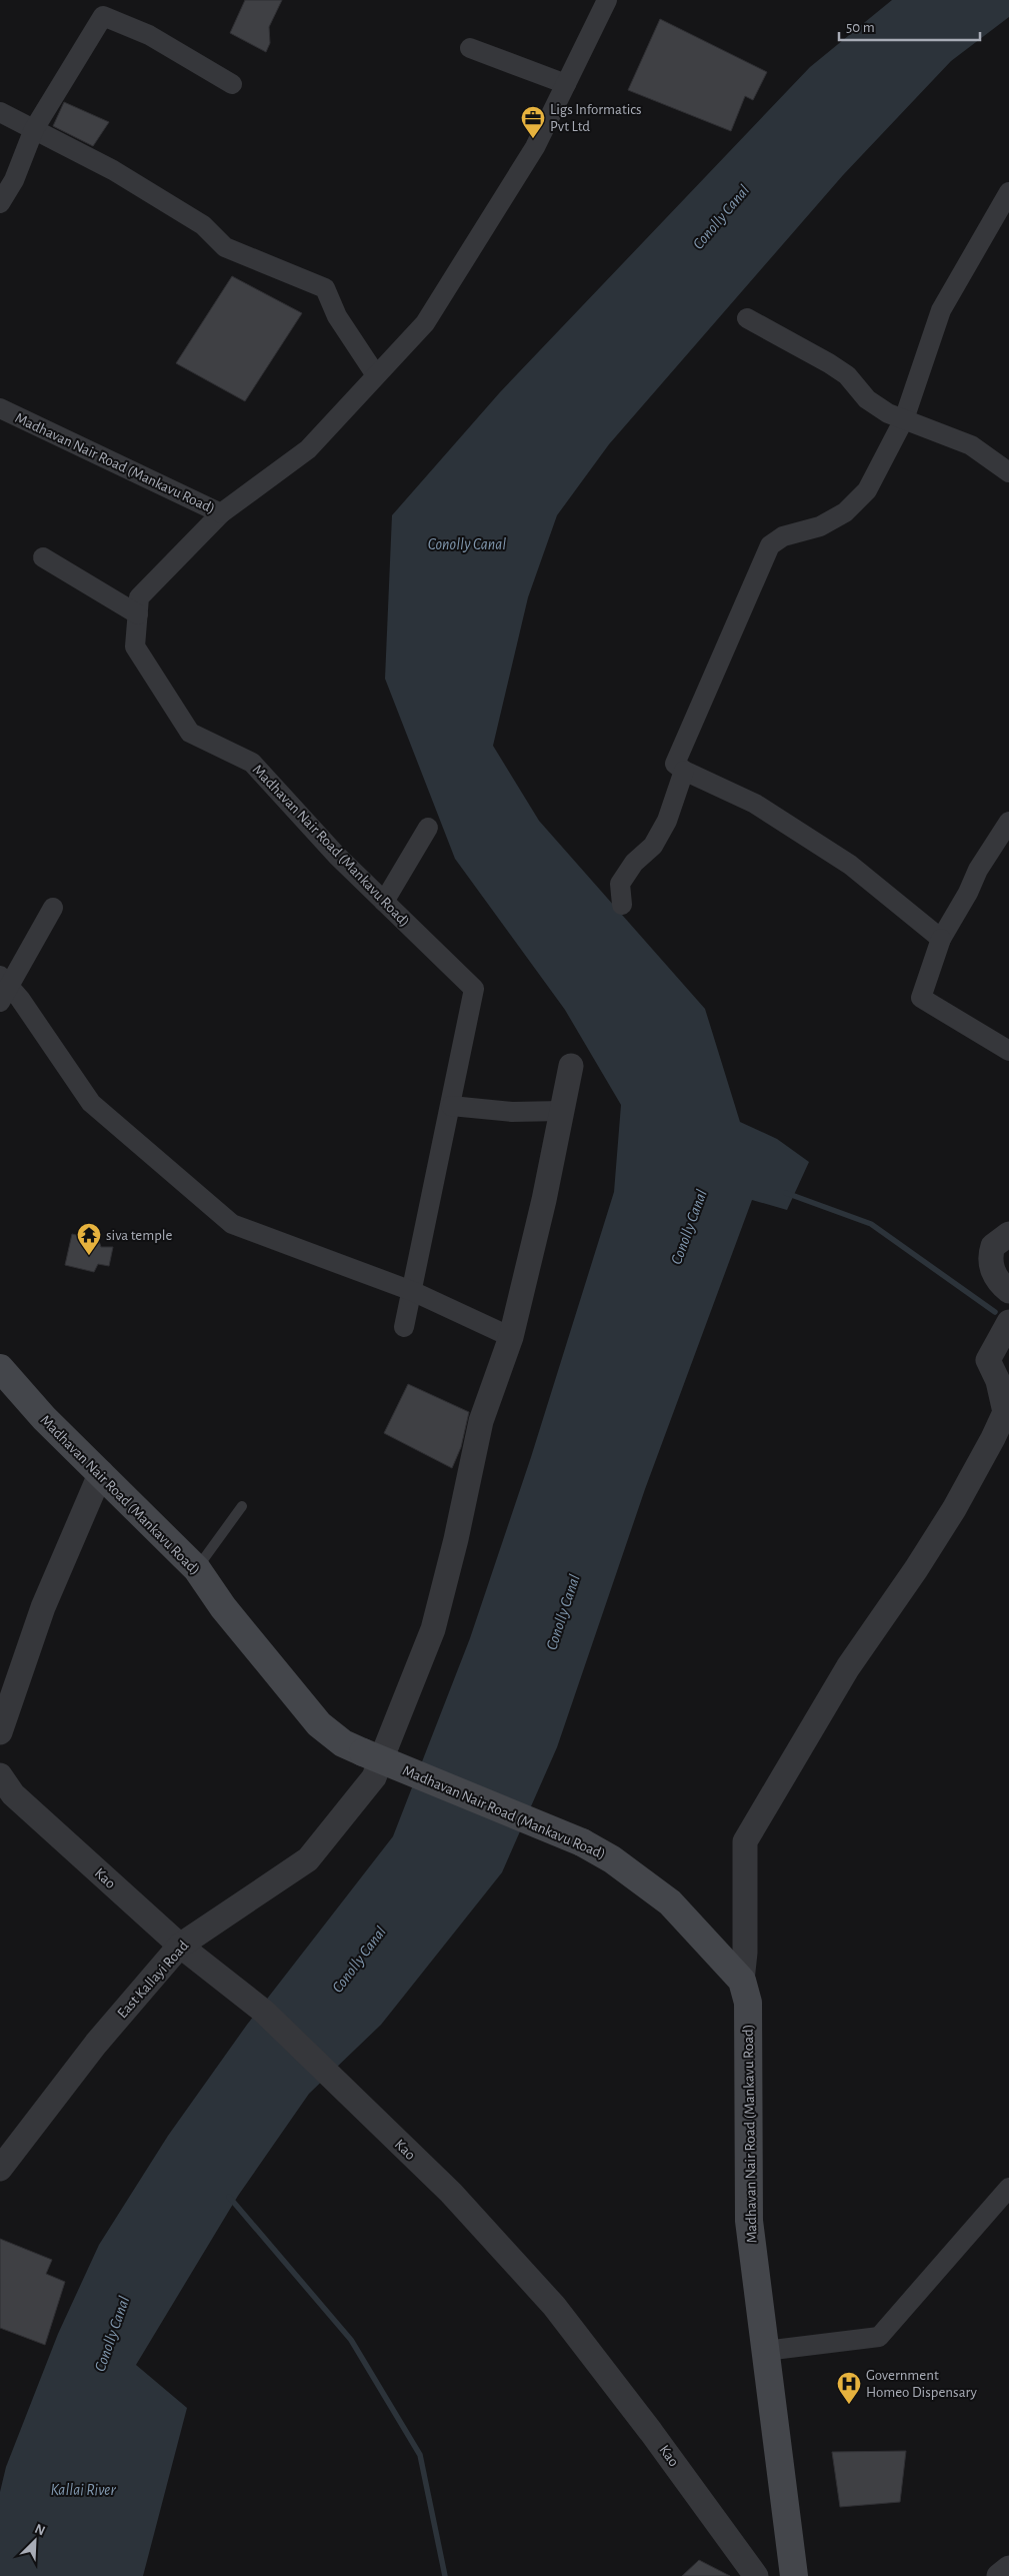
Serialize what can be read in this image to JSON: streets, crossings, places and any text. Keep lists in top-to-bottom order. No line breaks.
{"streets":{"main road":["Madhavan Nair Road (Mankavu Road)"],"street":["Kao","East Kallayi Road"]},"crossings":[["Kao","East Kallayi Road"]],"water":["Conolly Canal","Kallai River"],"places":{"office":["Ligs Informatics Pvt Ltd"],"temple":["siva temple"],"hospital":["Government Homeo Dispensary"]},"scale_bar":"50 m","north":"top right"}
